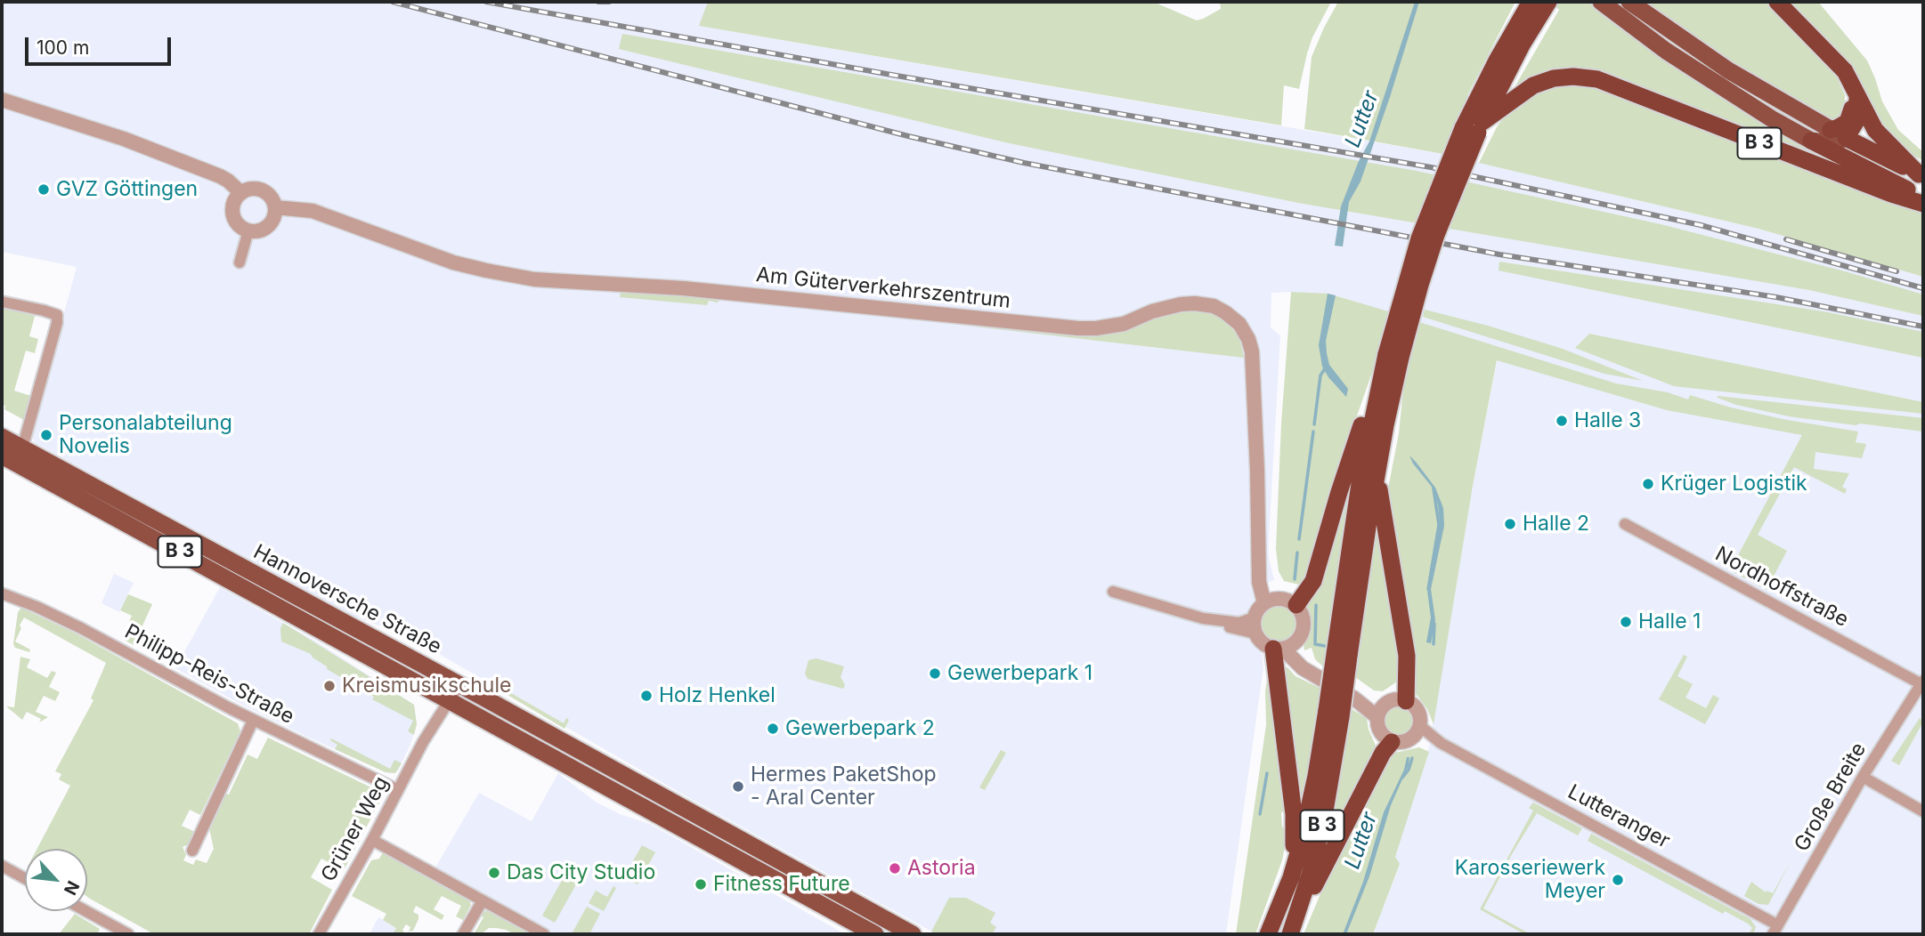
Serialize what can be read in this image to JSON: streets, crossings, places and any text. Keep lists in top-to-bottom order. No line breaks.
{"streets":{"highway":["B 3"],"main road":["Hannoversche Straße"],"street":["Am Güterverkehrszentrum","Nordhoffstraße","Philipp-Reis-Straße","Große Breite","Lutteranger","Grüner Weg"]},"crossings":[["B 3","Hannoversche Straße"],["Nordhoffstraße","Große Breite"],["Hannoversche Straße","Grüner Weg"],["Philipp-Reis-Straße","Grüner Weg"],["Große Breite","Lutteranger"]],"water":["Lutter"],"places":["GVZ Göttingen","Halle 3","Personalabteilung Novelis","Krüger Logistik","Halle 2","Halle 1","Gewerbepark 1","Kreismusikschule","Holz Henkel","Gewerbepark 2","Hermes PaketShop - Aral Center","Astoria","Das City Studio","Karosseriewerk Meyer","Fitness Future"],"scale_bar":"100 m","north":"bottom right"}
